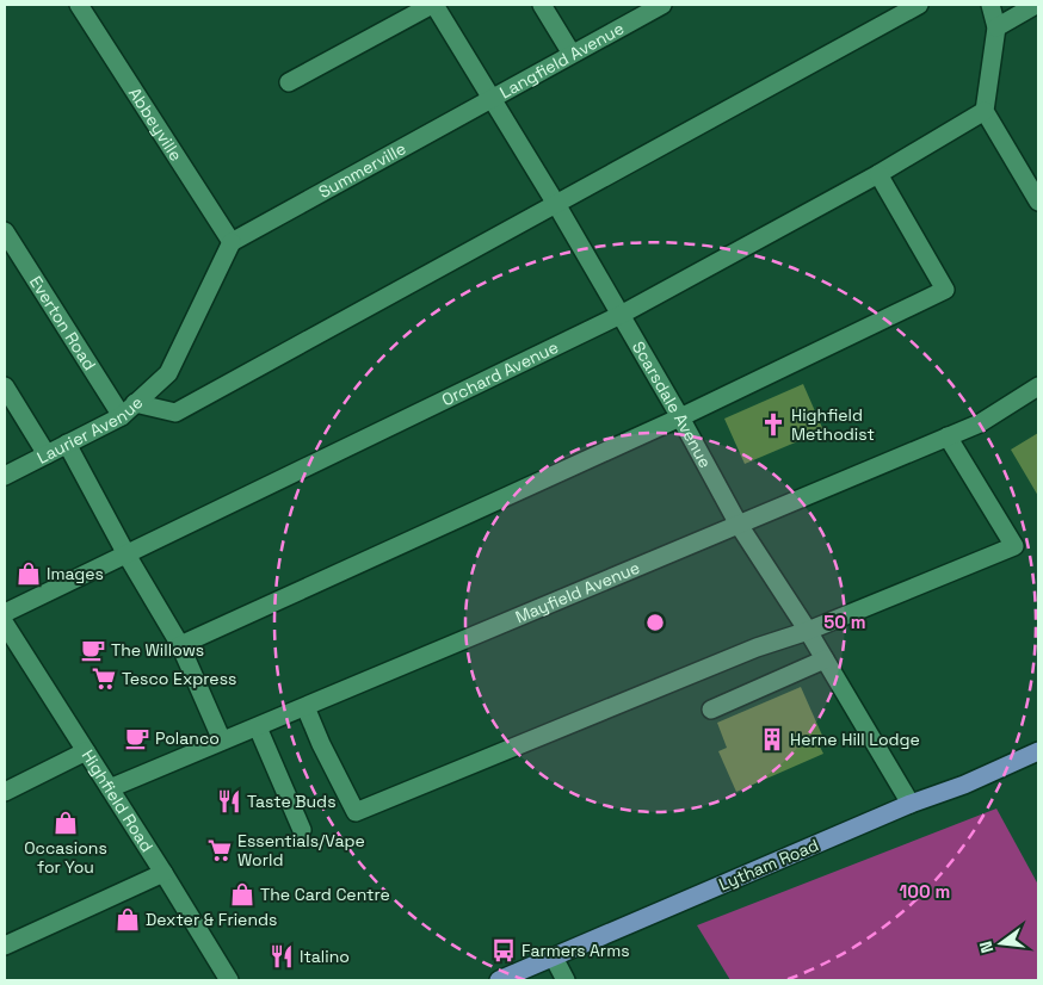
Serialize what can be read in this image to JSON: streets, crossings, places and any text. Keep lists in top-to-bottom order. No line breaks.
{"streets":{"main road":["Lytham Road"],"street":["Langfield Avenue","Abbeyville","Summerville","Everton Road","Orchard Avenue","Scarsdale Avenue","Laurier Avenue","Mayfield Avenue","Highfield Road"]},"crossings":[["Langfield Avenue","Summerville"],["Langfield Avenue","Scarsdale Avenue"],["Abbeyville","Summerville"],["Abbeyville","Laurier Avenue"],["Summerville","Scarsdale Avenue"],["Summerville","Laurier Avenue"],["Everton Road","Laurier Avenue"],["Orchard Avenue","Scarsdale Avenue"],["Scarsdale Avenue","Mayfield Avenue"],["Scarsdale Avenue","Lytham Road"],["Mayfield Avenue","Highfield Road"]],"places":{"church":["Highfield Methodist"],"shop":["Images","Occasions for You","The Card Centre","Dexter & Friends"],"cafe":["The Willows","Polanco"],"supermarket":["Tesco Express","Essentials/Vape World"],"building":["Herne Hill Lodge"],"restaurant":["Taste Buds","Italino"],"bus stop":["Farmers Arms"]},"north":"left","rings":["50 m","100 m"]}
